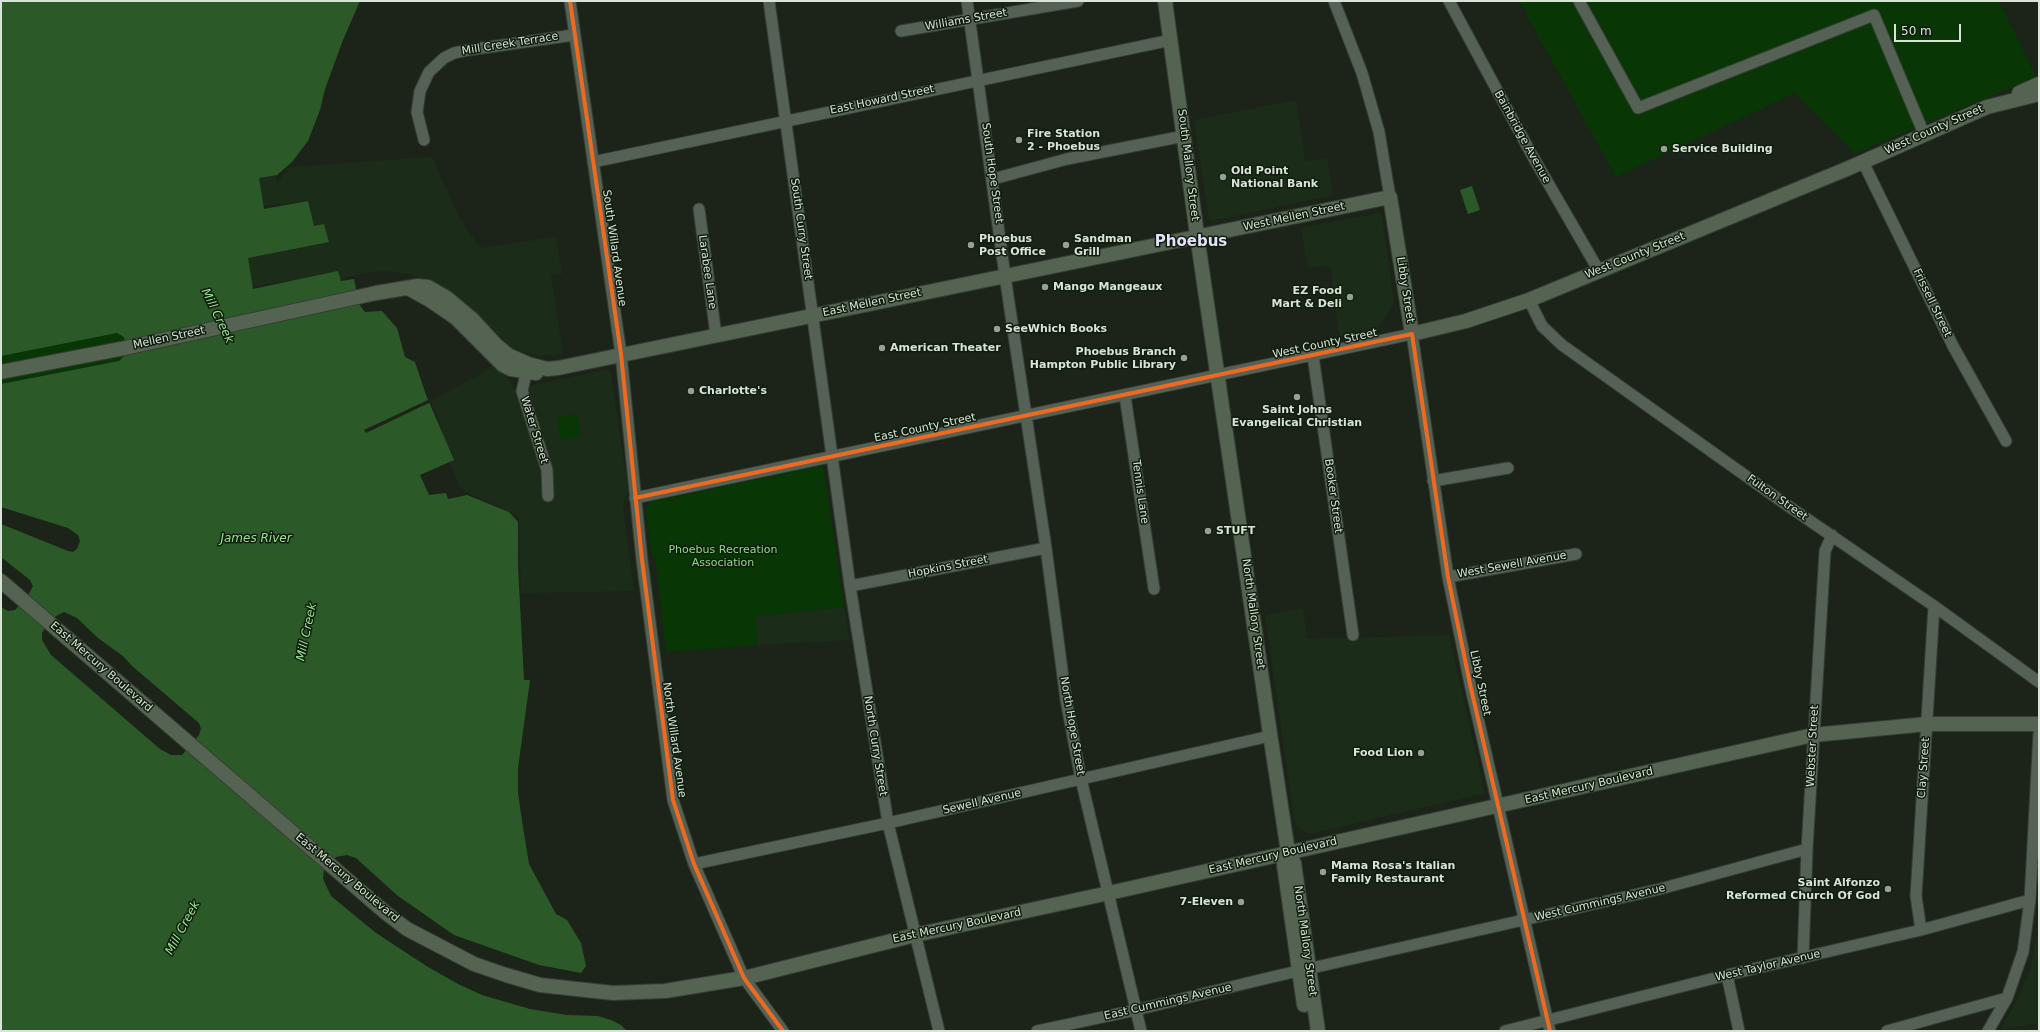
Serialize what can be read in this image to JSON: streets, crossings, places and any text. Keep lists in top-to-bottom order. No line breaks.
{"streets":{"main road":["West County Street","South Mallory Street","West Mellen Street","Libby Street","East Mellen Street","Mellen Street","North Mallory Street","East Mercury Boulevard"],"street":["Williams Street","Mill Creek Terrace","East Howard Street","Bainbridge Avenue","South Hope Street","South Curry Street","South Willard Avenue","Larabee Lane","Frissell Street","East County Street","Water Street","Tennis Lane","Booker Street","Fulton Street","West Sewell Avenue","Hopkins Street","North Hope Street","North Willard Avenue","North Curry Street","Webster Street","Clay Street","Sewell Avenue","West Cummings Avenue","West Taylor Avenue","East Cummings Avenue"]},"crossings":[["Williams Street","South Hope Street"],["Mill Creek Terrace","South Willard Avenue"],["East Howard Street","South Mallory Street"],["East Howard Street","South Hope Street"],["East Howard Street","South Curry Street"],["East Howard Street","South Willard Avenue"],["West County Street","Bainbridge Avenue"],["West County Street","South Mallory Street"],["West County Street","Libby Street"],["West County Street","Frissell Street"],["West County Street","East County Street"],["West County Street","Booker Street"],["West County Street","Fulton Street"],["West County Street","North Mallory Street"],["South Mallory Street","West Mellen Street"],["South Mallory Street","East Mellen Street"],["South Mallory Street","East County Street"],["South Mallory Street","North Mallory Street"],["South Hope Street","East Mellen Street"],["South Hope Street","East County Street"],["South Hope Street","North Hope Street"],["West Mellen Street","Libby Street"],["West Mellen Street","East Mellen Street"],["South Curry Street","East Mellen Street"],["South Curry Street","East County Street"],["South Curry Street","North Curry Street"],["South Willard Avenue","East Mellen Street"],["South Willard Avenue","East County Street"],["South Willard Avenue","North Willard Avenue"],["Larabee Lane","East Mellen Street"],["Libby Street","West Sewell Avenue"],["Libby Street","East Mercury Boulevard"],["Libby Street","West Cummings Avenue"],["Libby Street","West Taylor Avenue"],["East Mellen Street","Mellen Street"],["East Mellen Street","Water Street"],["Mellen Street","Water Street"],["East County Street","Tennis Lane"],["East County Street","North Mallory Street"],["East County Street","North Hope Street"],["East County Street","North Willard Avenue"],["East County Street","North Curry Street"],["Fulton Street","Webster Street"],["Fulton Street","Clay Street"],["Hopkins Street","North Hope Street"],["Hopkins Street","North Curry Street"],["North Mallory Street","East Mercury Boulevard"],["North Mallory Street","Sewell Avenue"],["North Mallory Street","West Cummings Avenue"],["North Mallory Street","East Cummings Avenue"],["East Mercury Boulevard","North Hope Street"],["East Mercury Boulevard","North Willard Avenue"],["East Mercury Boulevard","North Curry Street"],["East Mercury Boulevard","Webster Street"],["East Mercury Boulevard","Clay Street"],["North Hope Street","Sewell Avenue"],["North Hope Street","East Cummings Avenue"],["North Willard Avenue","Sewell Avenue"],["North Curry Street","Sewell Avenue"],["Webster Street","West Cummings Avenue"],["Webster Street","West Taylor Avenue"],["Clay Street","West Taylor Avenue"],["West Cummings Avenue","East Cummings Avenue"]],"districts":["Phoebus"],"water":["Mill Creek","James River"],"parks":["Phoebus Recreation Association"],"places":["Fire Station 2 - Phoebus","Service Building","Old Point National Bank","Phoebus Post Office","Sandman Grill","Mango Mangeaux","EZ Food Mart & Deli","SeeWhich Books","American Theater","Phoebus Branch Hampton Public Library","Charlotte's","Saint Johns Evangelical Christian","STUFT","Food Lion","Mama Rosa's Italian Family Restaurant","Saint Alfonzo Reformed Church Of God","7-Eleven"],"scale_bar":"50 m"}
